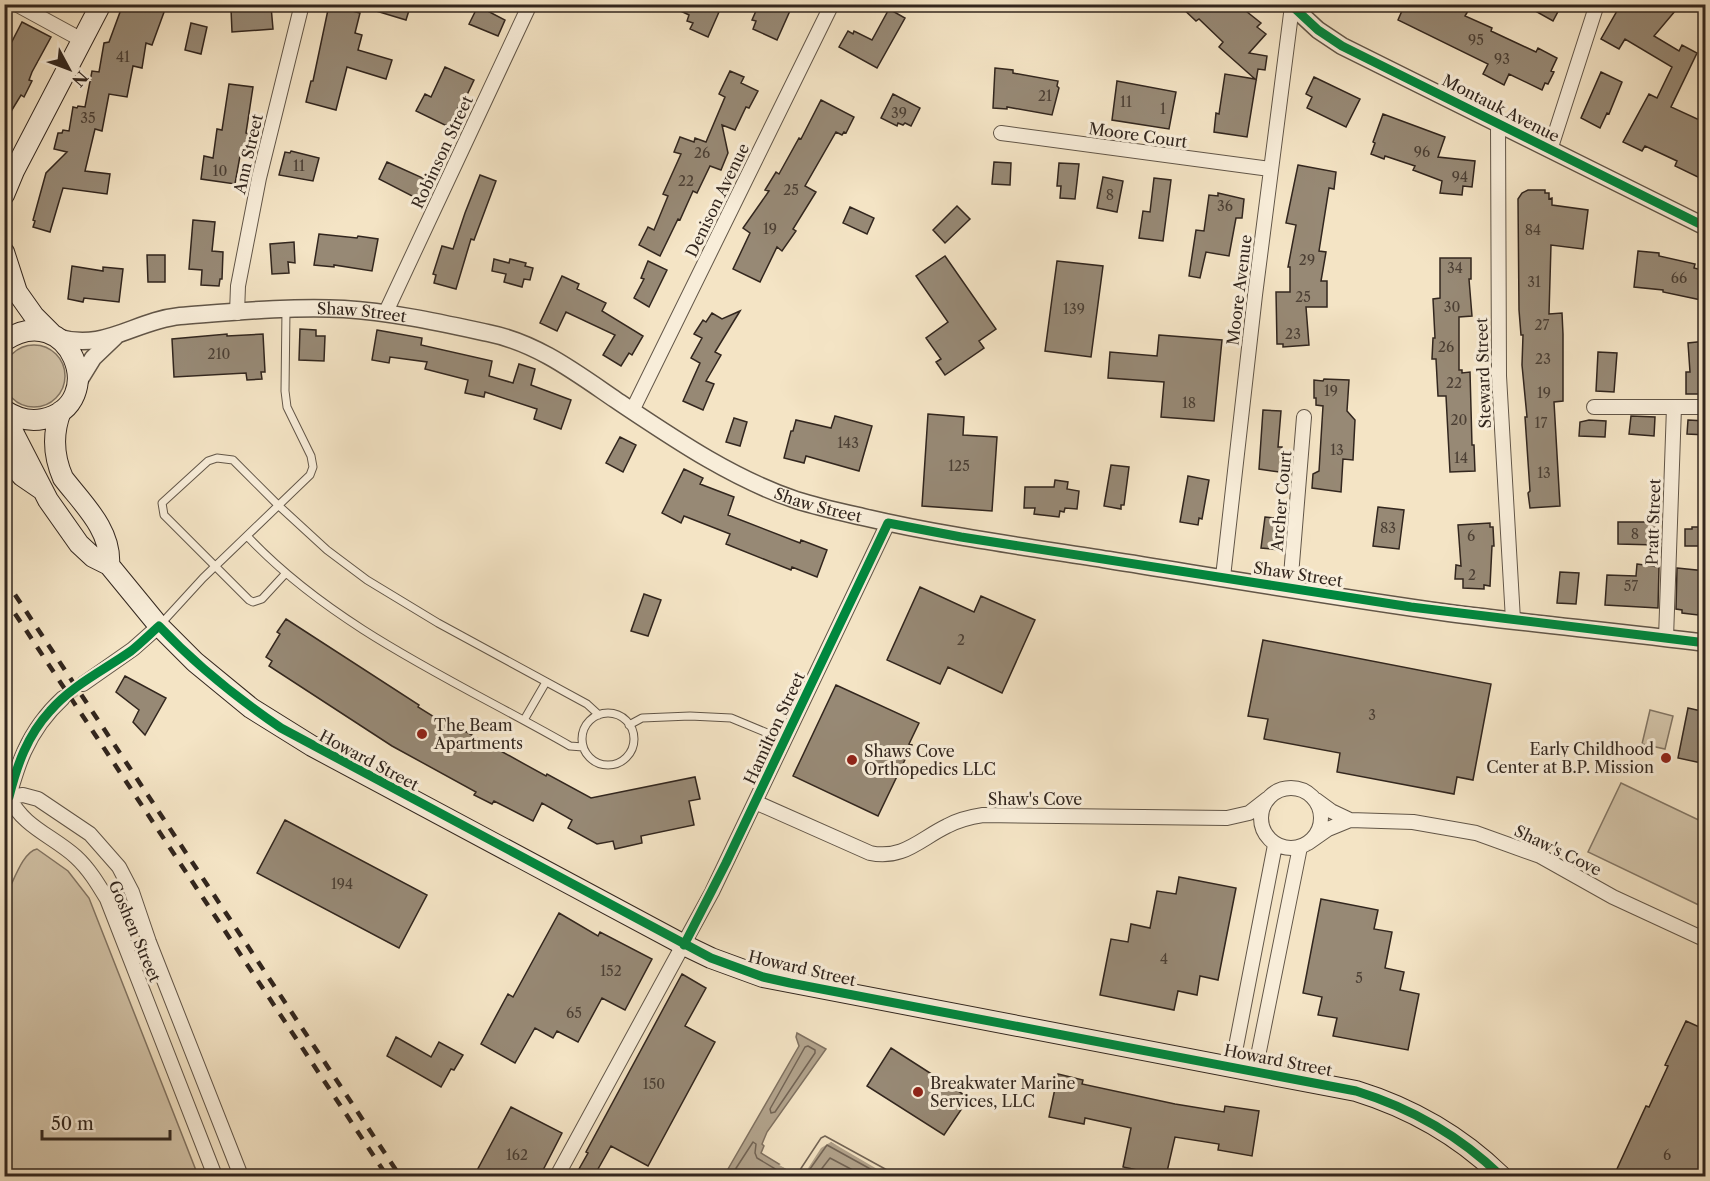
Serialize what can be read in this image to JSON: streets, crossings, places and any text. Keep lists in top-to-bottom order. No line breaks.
{"streets":{"main road":["Howard Street"],"street":["Montauk Avenue","Moore Court","Robinson Street","Ann Street","Denison Avenue","Moore Avenue","Shaw Street","Steward Street","Archer Court","Pratt Street","Hamilton Street","Shaw's Cove","Goshen Street"]},"crossings":[["Montauk Avenue","Moore Avenue"],["Montauk Avenue","Steward Street"],["Moore Court","Moore Avenue"],["Robinson Street","Shaw Street"],["Ann Street","Shaw Street"],["Denison Avenue","Shaw Street"],["Moore Avenue","Shaw Street"],["Shaw Street","Steward Street"],["Shaw Street","Archer Court"],["Shaw Street","Pratt Street"],["Shaw Street","Hamilton Street"],["Hamilton Street","Howard Street"],["Hamilton Street","Shaw's Cove"]],"places":["The Beam Apartments","Early Childhood Center at B.P. Mission","Shaws Cove Orthopedics LLC","Breakwater Marine Services, LLC"],"house_numbers":["95","41","93","21","11","1","39","35","96","26","11","10","94","22","25","8","36","19","84","29","34","66","31","25","30","139","27","23","26","210","23","22","19","19","18","20","17","143","13","14","125","13","83","8","6","2","57","2","3","194","4","152","5","65","150","162","6"],"scale_bar":"50 m","north":"bottom right"}
